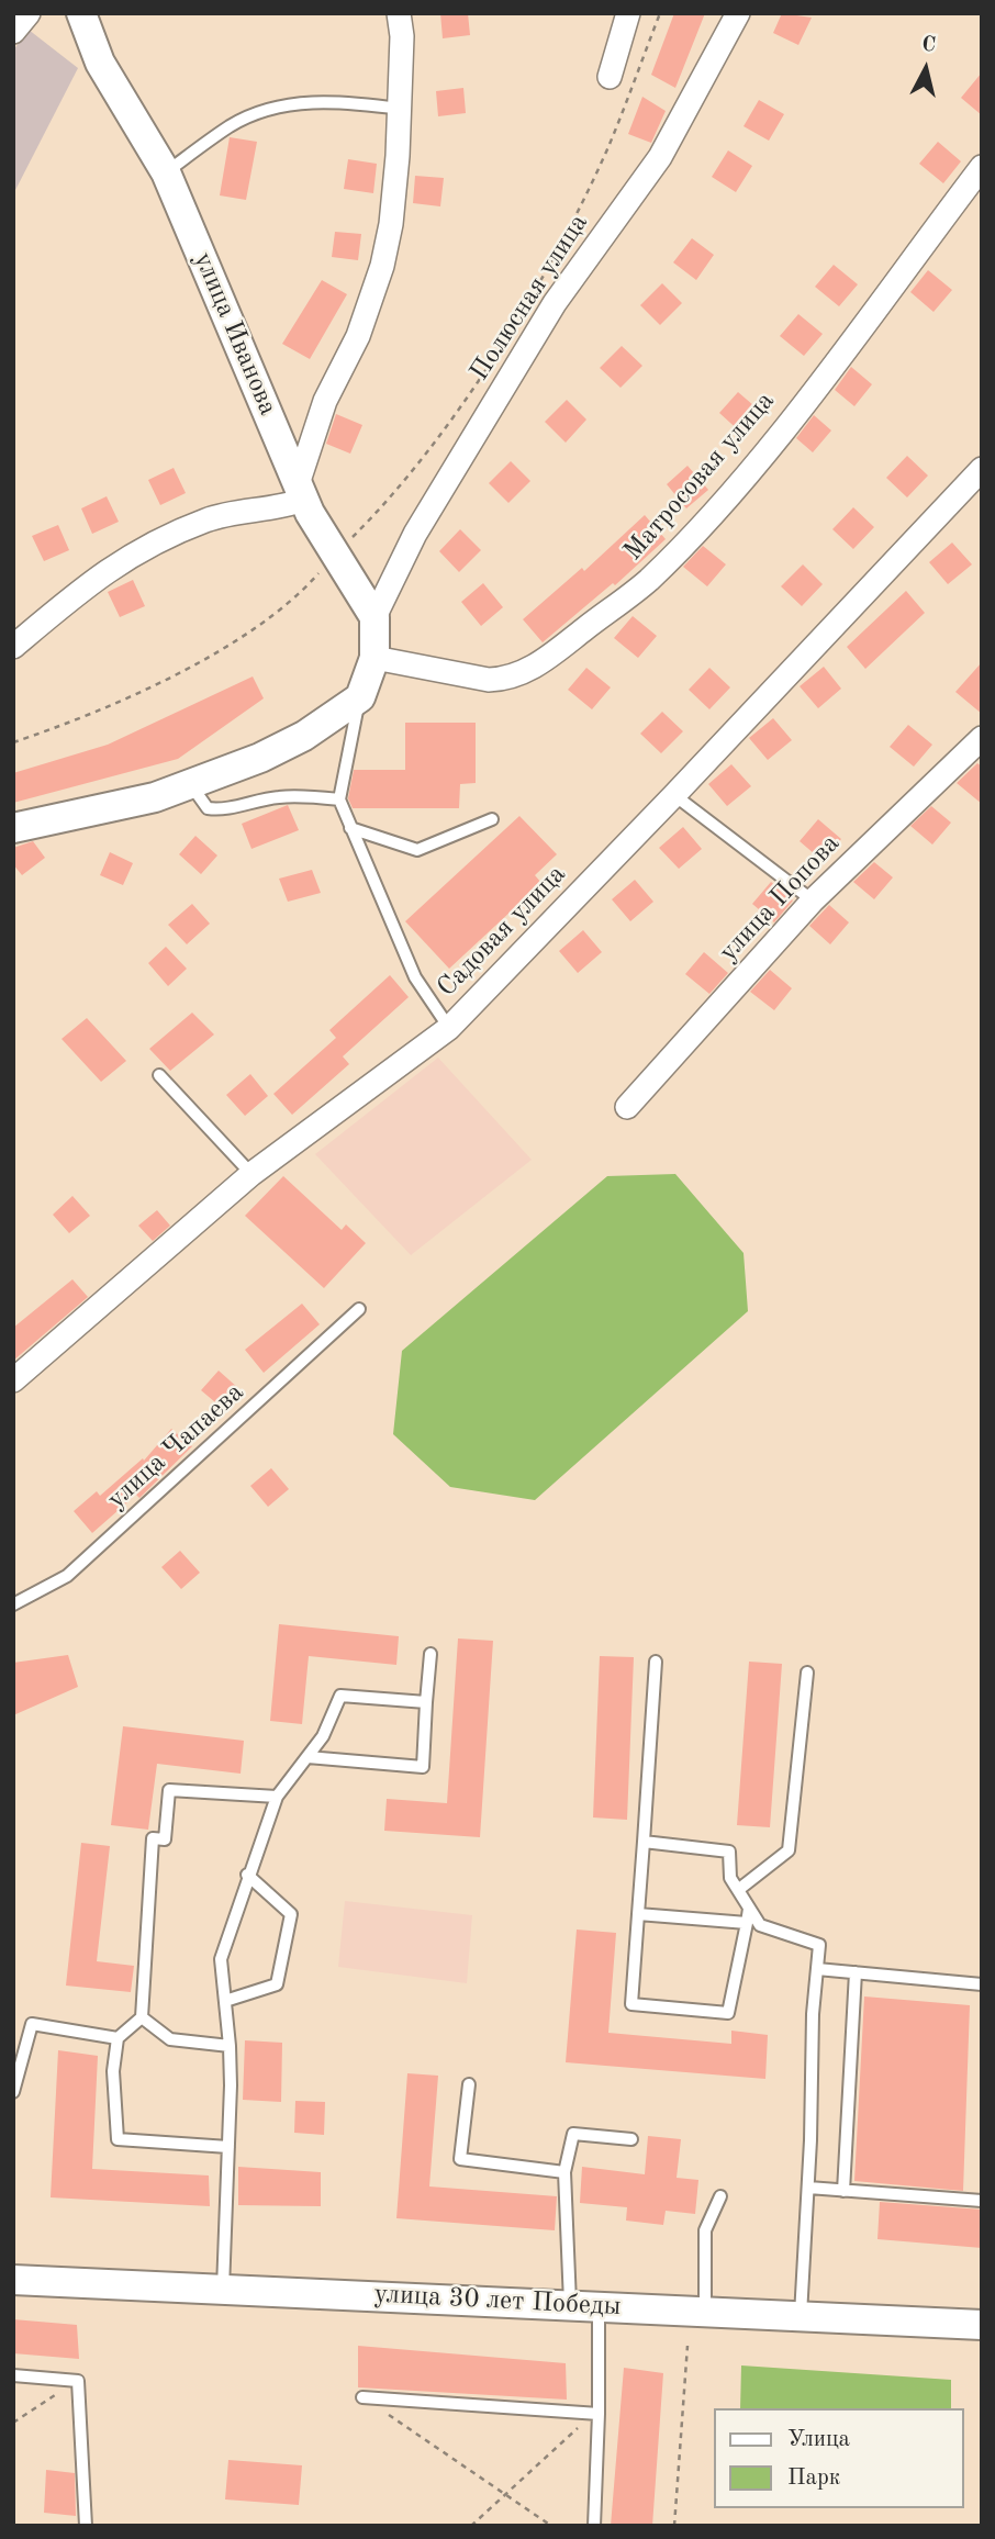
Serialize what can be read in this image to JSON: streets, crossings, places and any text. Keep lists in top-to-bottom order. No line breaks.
{"streets":{"street":["Полюсная улица","улица Иванова","Матросовая улица","улица Попова","Садовая улица","улица 30 лет Победы"],"lane":["улица Чапаева"]},"crossings":[["Полюсная улица","улица Иванова"]],"legend":["Улица","Парк"],"north":"top"}
